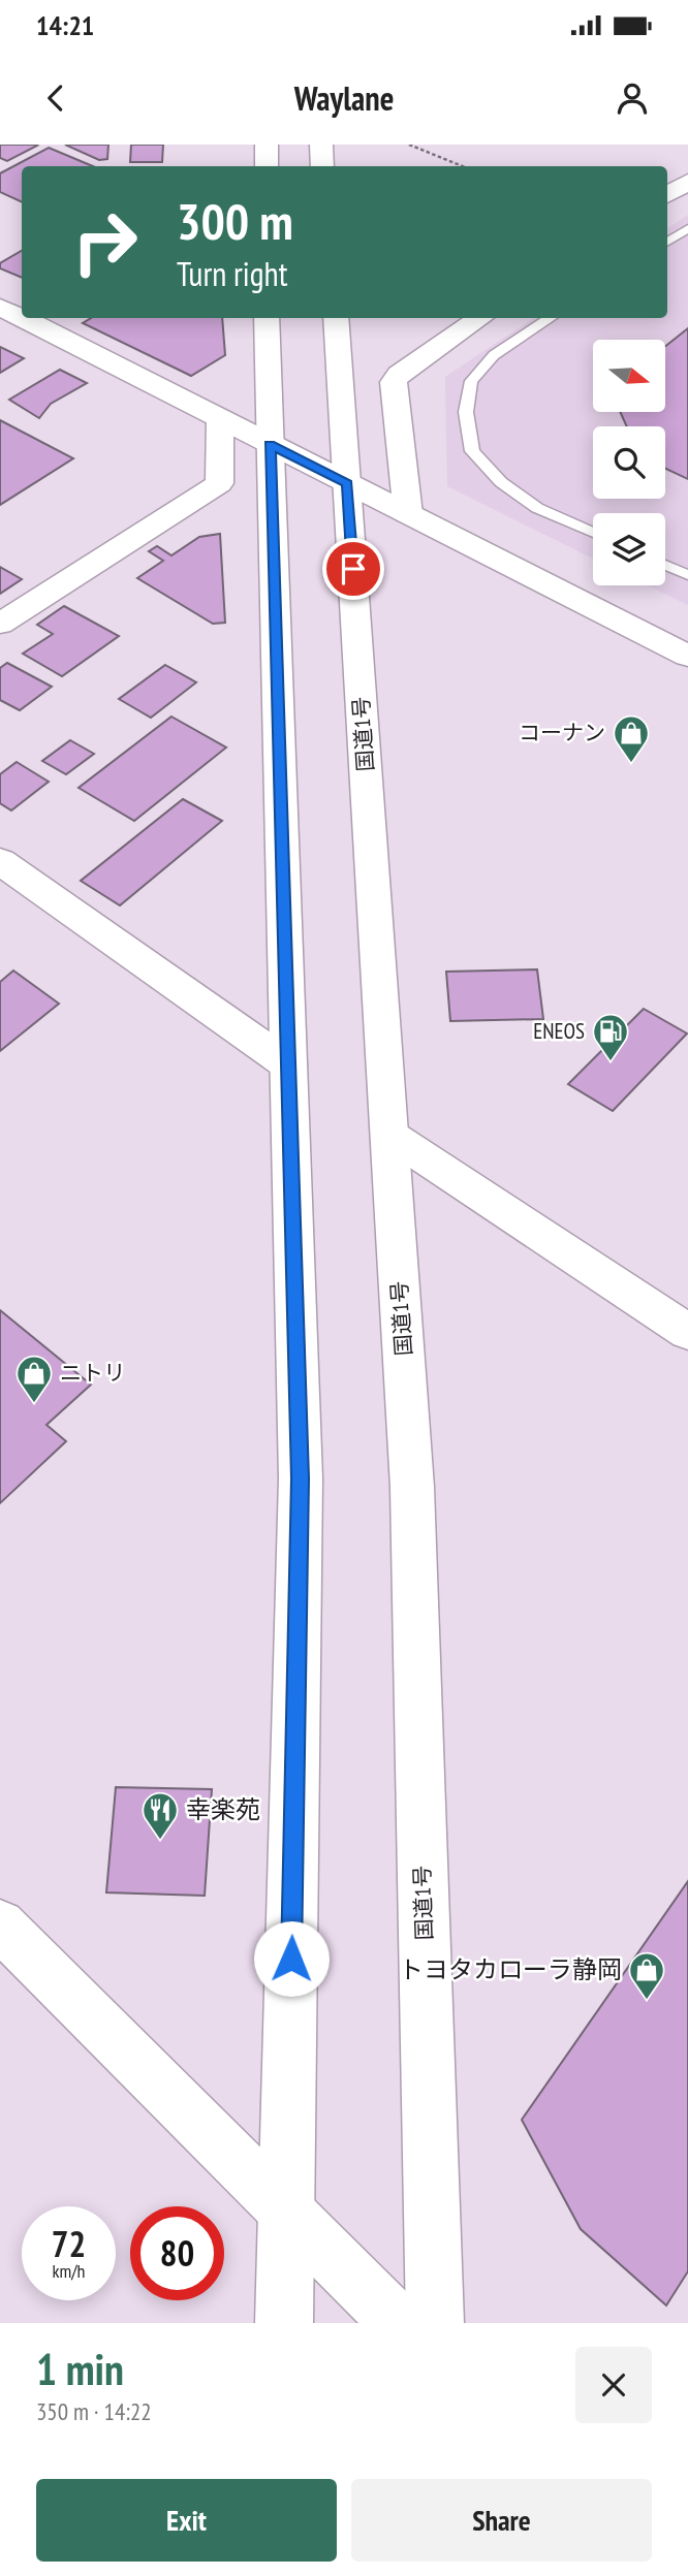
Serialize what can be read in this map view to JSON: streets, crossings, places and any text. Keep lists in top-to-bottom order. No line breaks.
{"streets":{"main road":["国道1号"]},"places":{"shop":["コーナン","ニトリ","トヨタカローラ静岡"],"fuel station":["ENEOS"],"restaurant":["幸楽苑"]},"north":"right","page":{"status":"14:21","header":"Waylane","turn":["300 m","Turn right"],"speed":"72 km/h","limit":"80","heading":["1 min","350 m · 14:22"],"buttons":["Exit","Share"]}}
